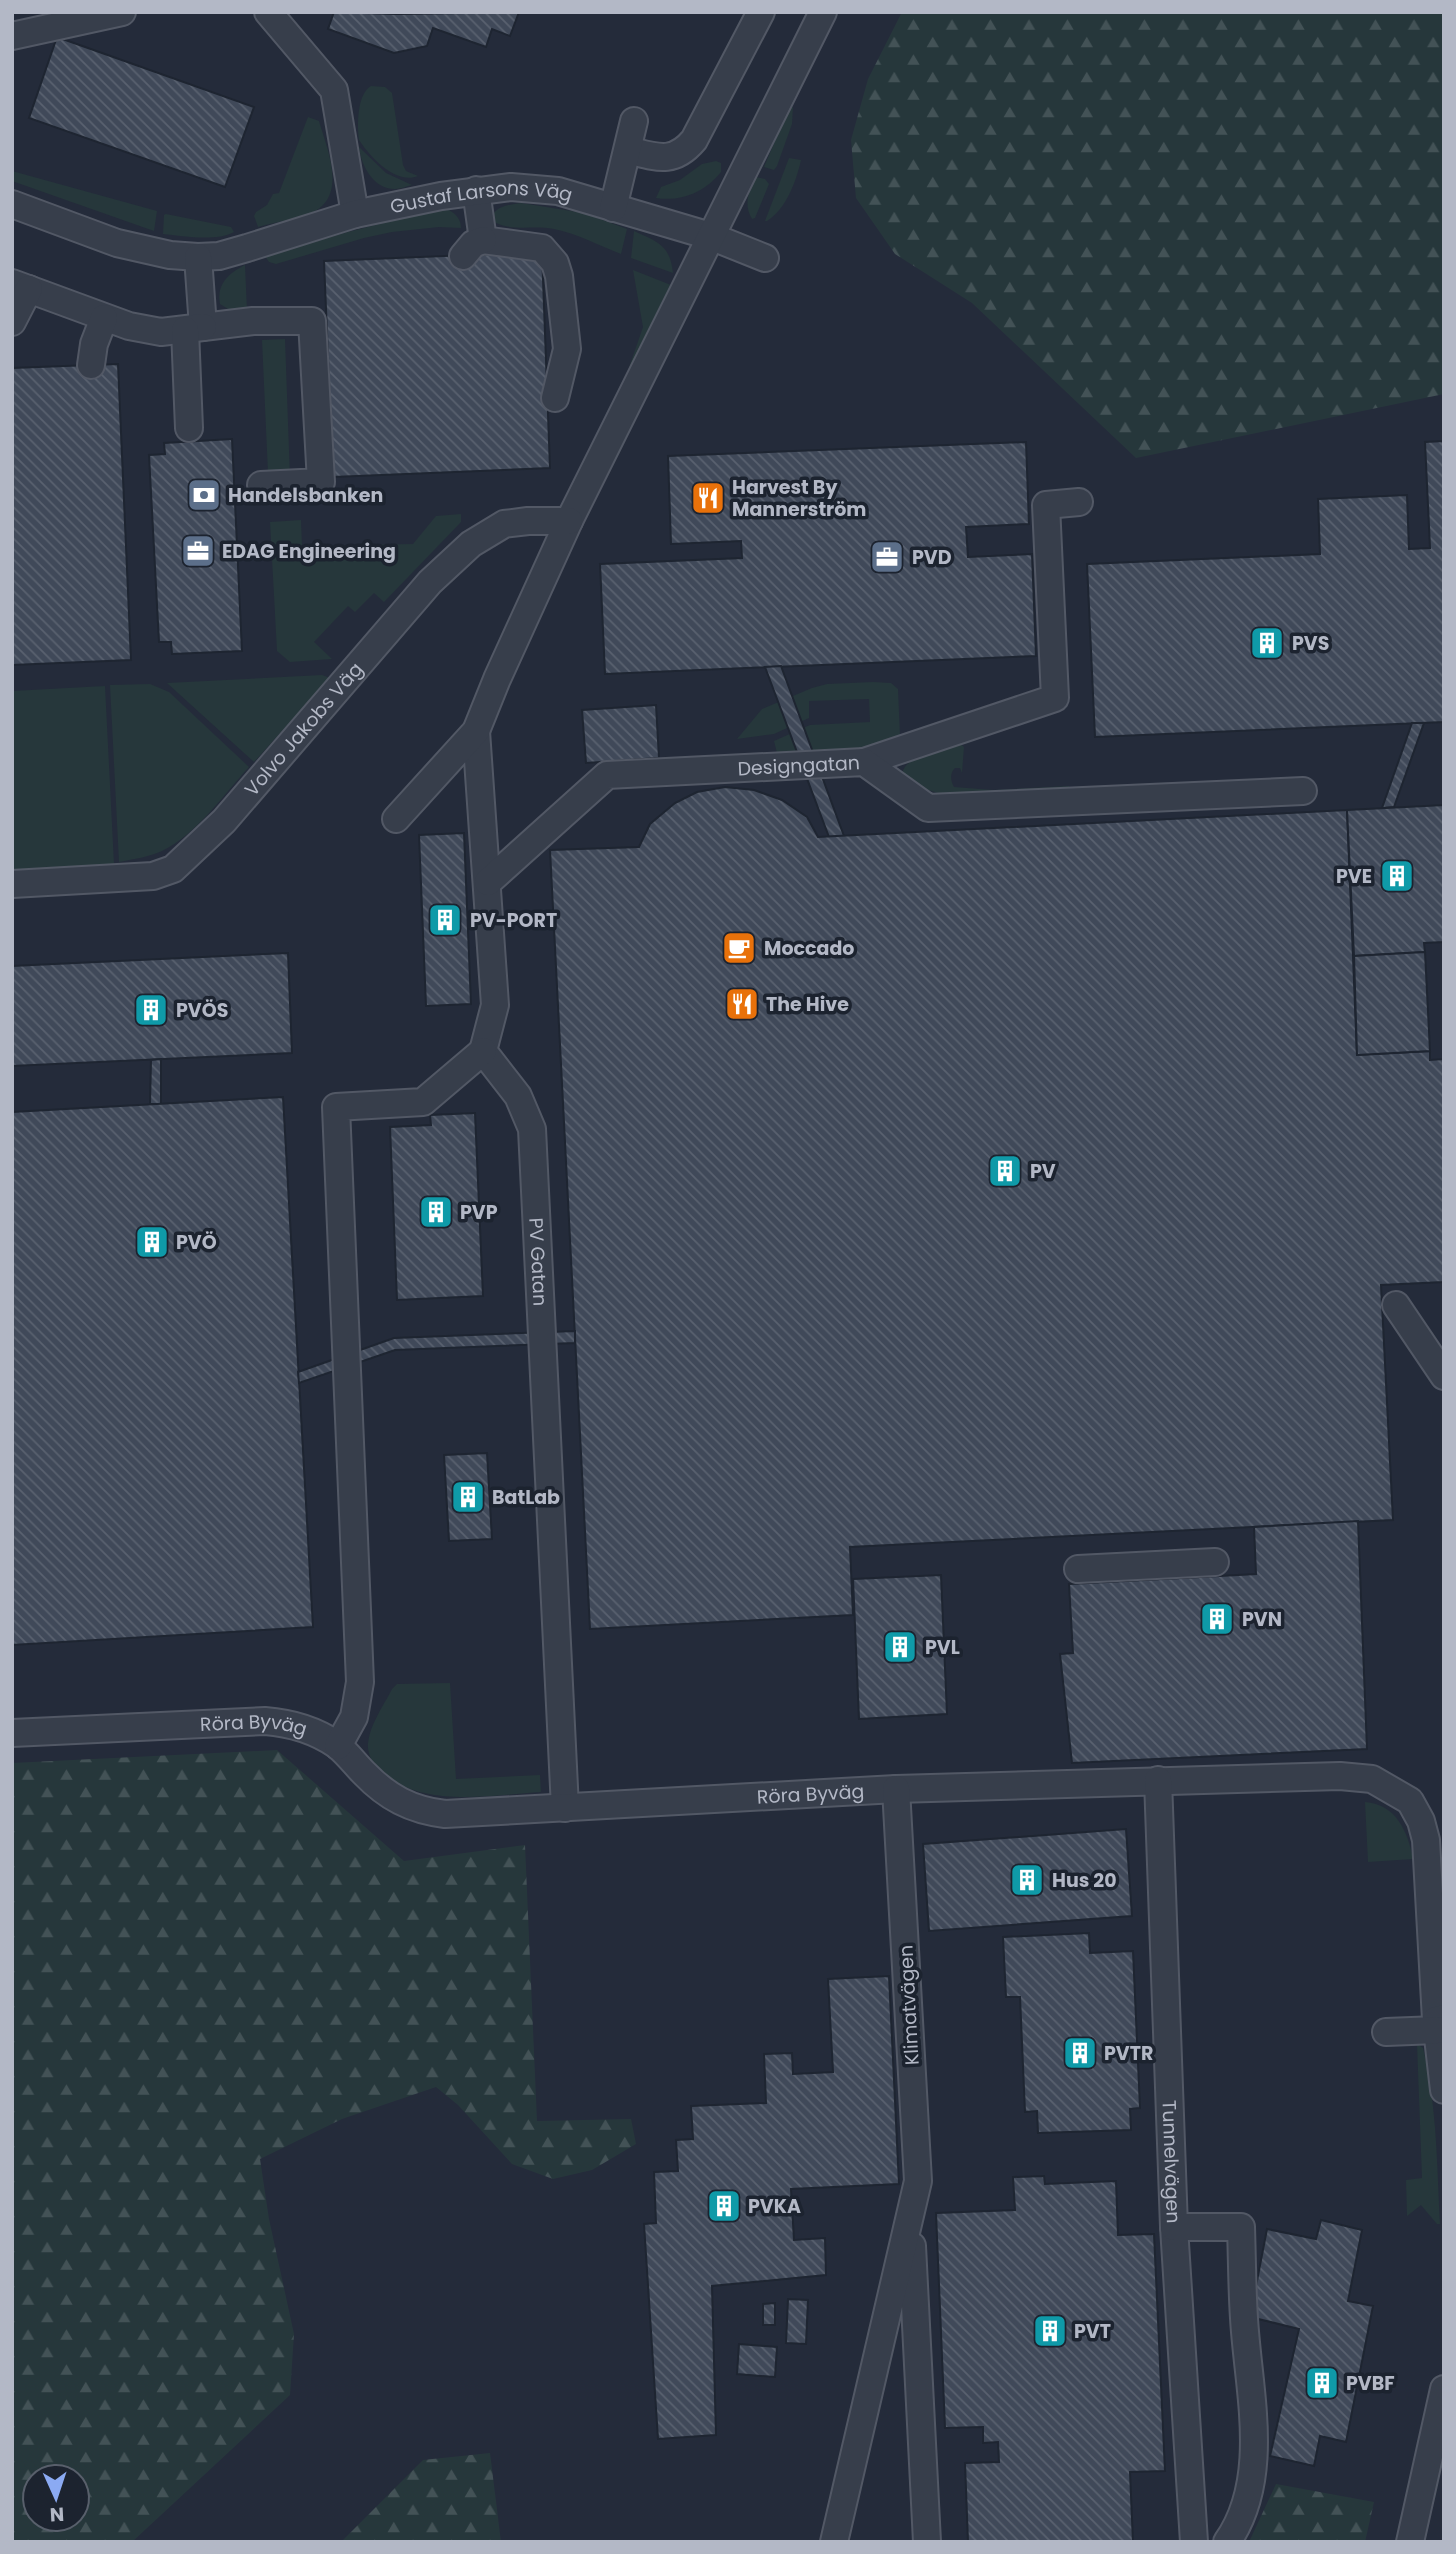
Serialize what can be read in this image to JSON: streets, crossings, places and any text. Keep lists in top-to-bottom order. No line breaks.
{"streets":{"street":["Gustaf Larsons Väg","Volvo Jakobs Väg","Designgatan","PV Gatan","Röra Byväg","Klimatvägen","Tunnelvägen"]},"crossings":[["PV Gatan","Röra Byväg"],["Röra Byväg","Klimatvägen"],["Röra Byväg","Tunnelvägen"]],"places":{"bank":["Handelsbanken"],"restaurant":["Harvest By Mannerström","The Hive"],"office":["EDAG Engineering","PVD"],"building":["PVS","PVE","PV-PORT","PVÖS","PV","PVP","PVÖ","BatLab","PVN","PVL","Hus 20","PVTR","PVKA","PVT","PVBF"],"cafe":["Moccado"]},"north":"bottom"}
